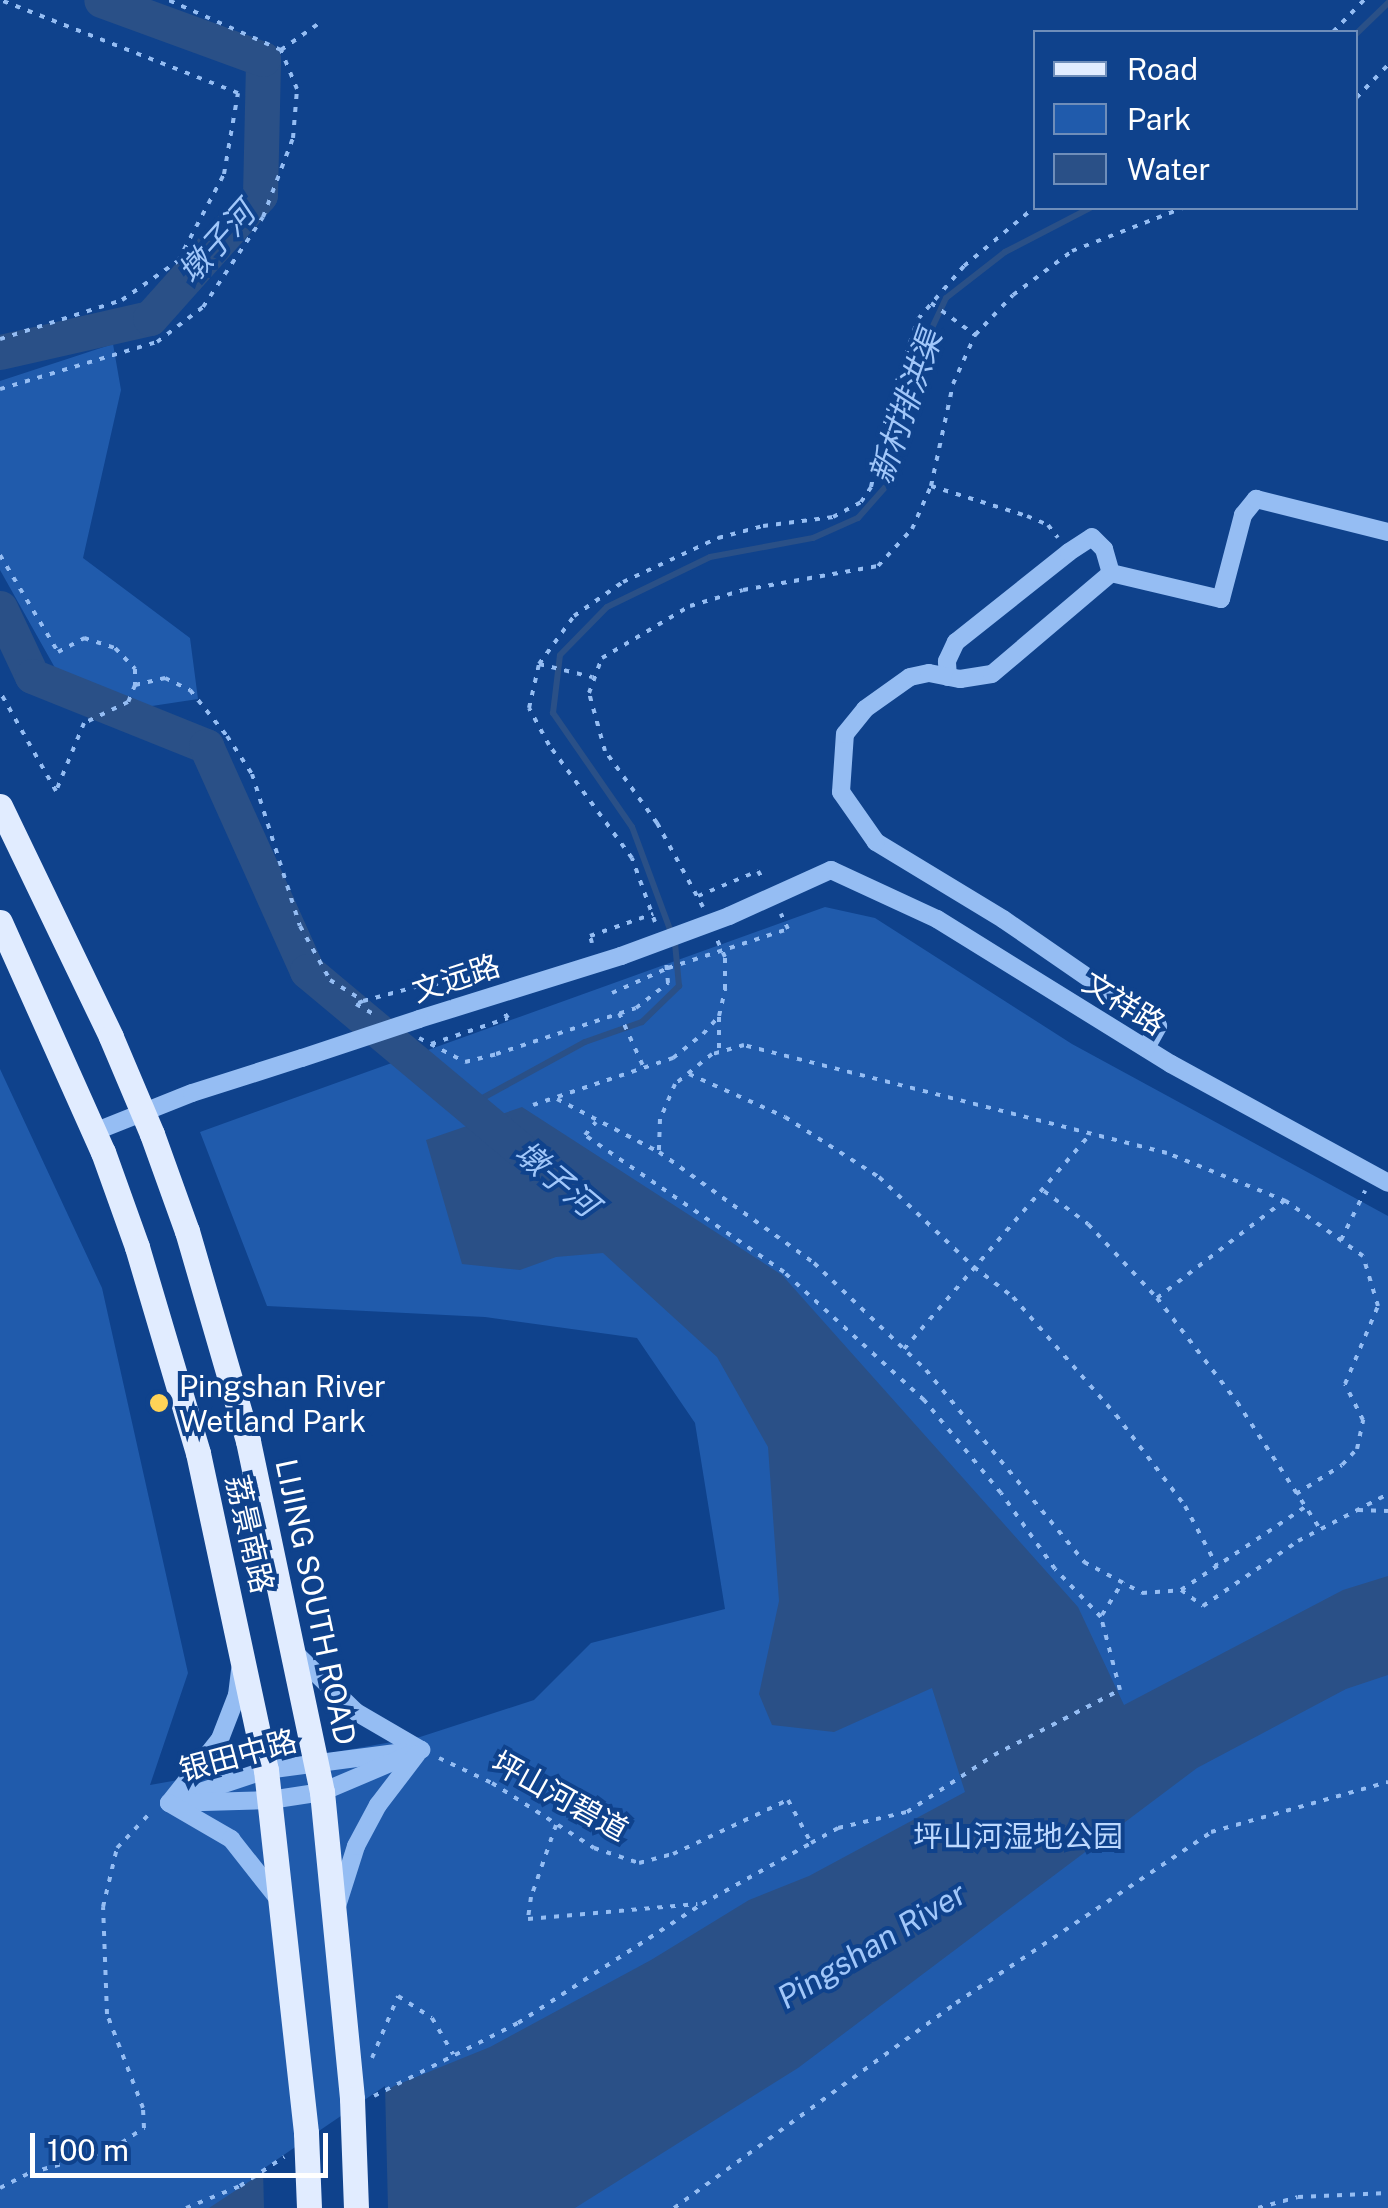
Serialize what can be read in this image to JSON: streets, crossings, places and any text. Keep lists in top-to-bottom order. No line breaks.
{"streets":{"main road":["荔景南路","LIJING SOUTH ROAD"],"street":["文远路","文祥路","银田中路"],"path":["坪山河碧道"]},"crossings":[["文远路","文祥路"],["文远路","荔景南路"],["文远路","LIJING SOUTH ROAD"],["荔景南路","银田中路"],["LIJING SOUTH ROAD","银田中路"],["银田中路","坪山河碧道"]],"water":["墩子河","新村排洪渠","Pingshan River"],"parks":["坪山河湿地公园"],"places":["Pingshan River Wetland Park"],"legend":["Road","Park","Water"],"scale_bar":"100 m"}
